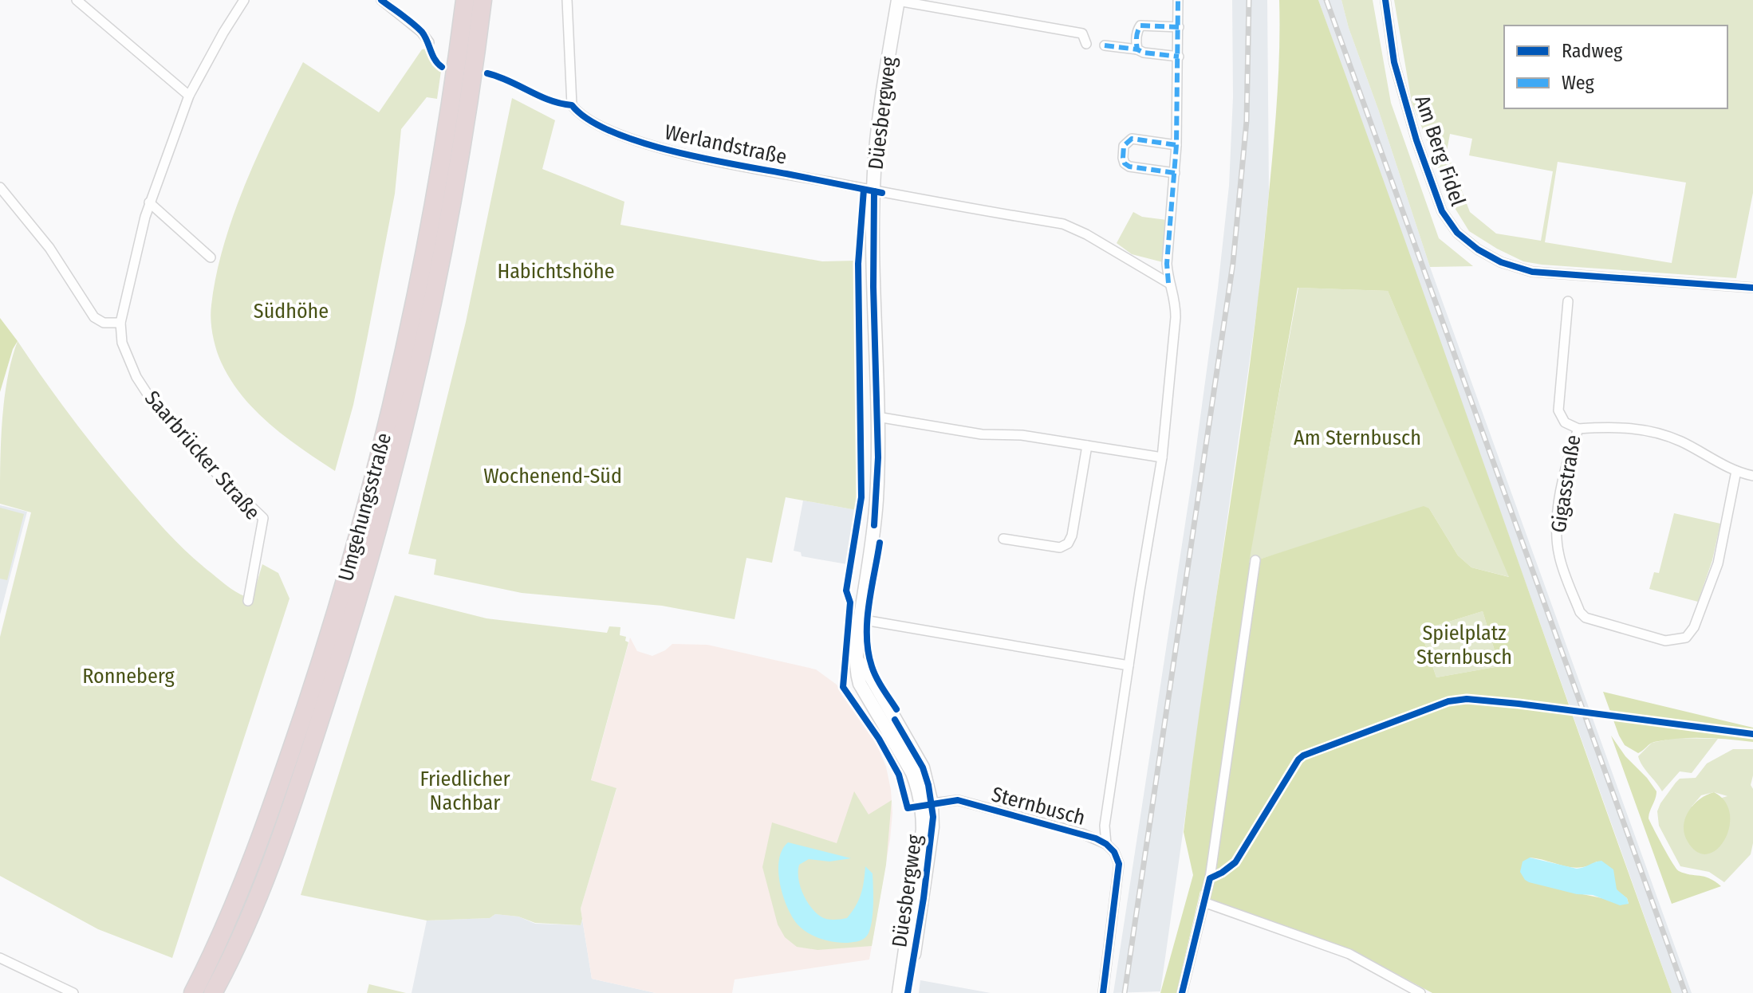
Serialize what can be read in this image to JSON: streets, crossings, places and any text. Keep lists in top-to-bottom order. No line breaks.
{"streets":{"highway":["Umgehungsstraße"],"street":["Düesbergweg","Werlandstraße","Am Berg Fidel","Saarbrücker Straße","Gigasstraße","Sternbusch"]},"crossings":[["Düesbergweg","Werlandstraße"],["Düesbergweg","Sternbusch"]],"parks":["Habichtshöhe","Südhöhe","Am Sternbusch","Wochenend-Süd","Spielplatz Sternbusch","Ronneberg","Friedlicher Nachbar"],"legend":["Radweg","Weg"]}
